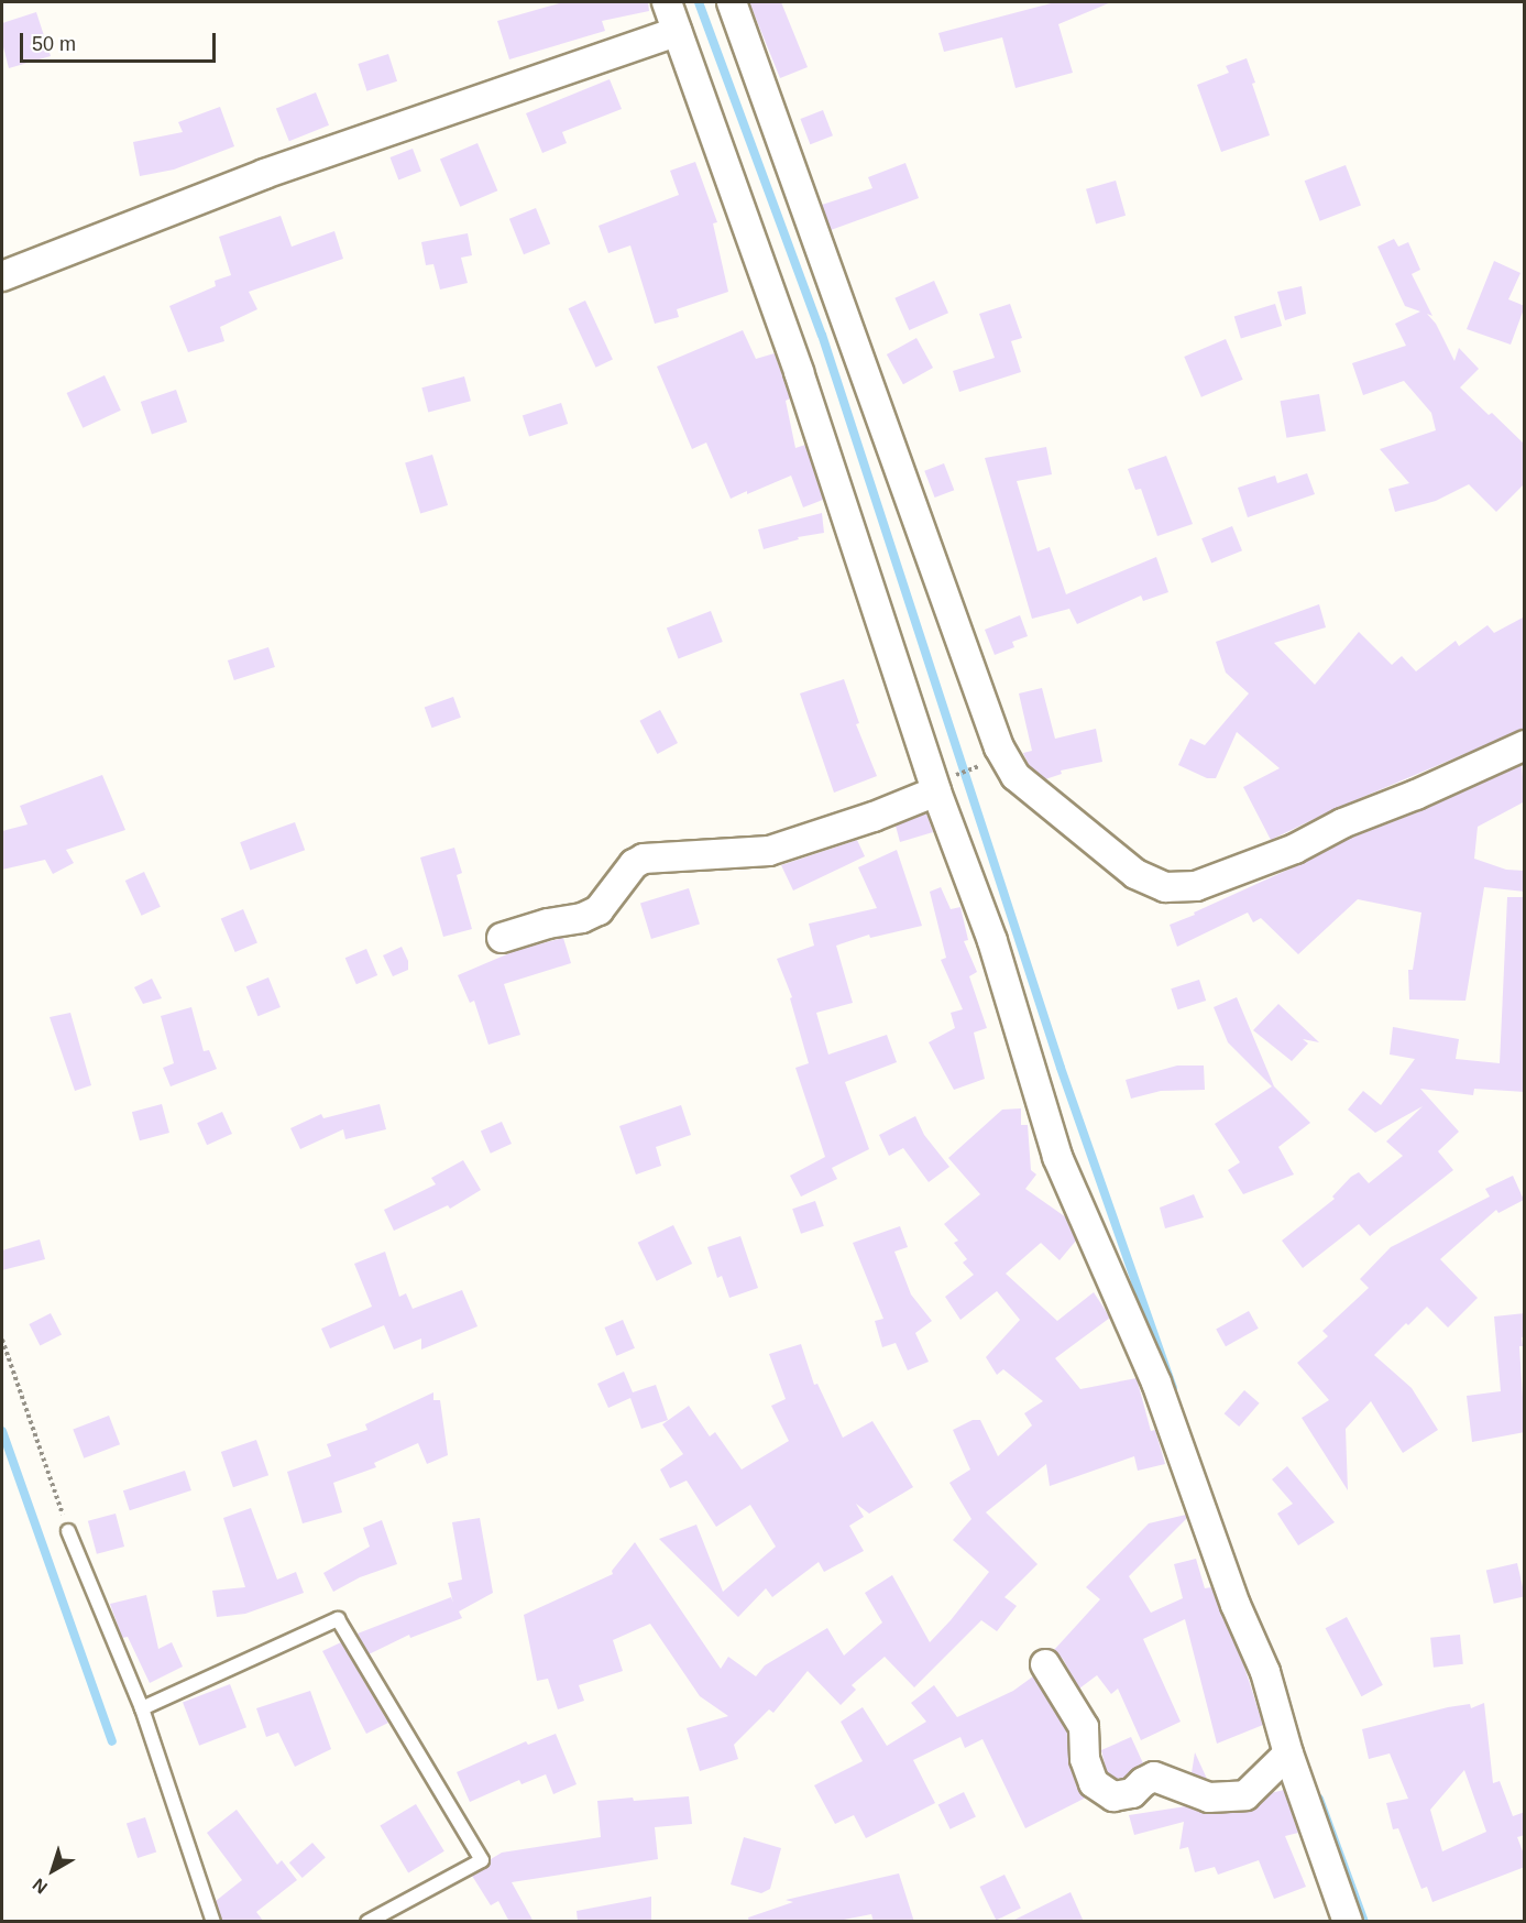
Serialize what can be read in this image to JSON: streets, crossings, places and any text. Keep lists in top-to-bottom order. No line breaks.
{"scale_bar":"50 m","north":"bottom left"}
